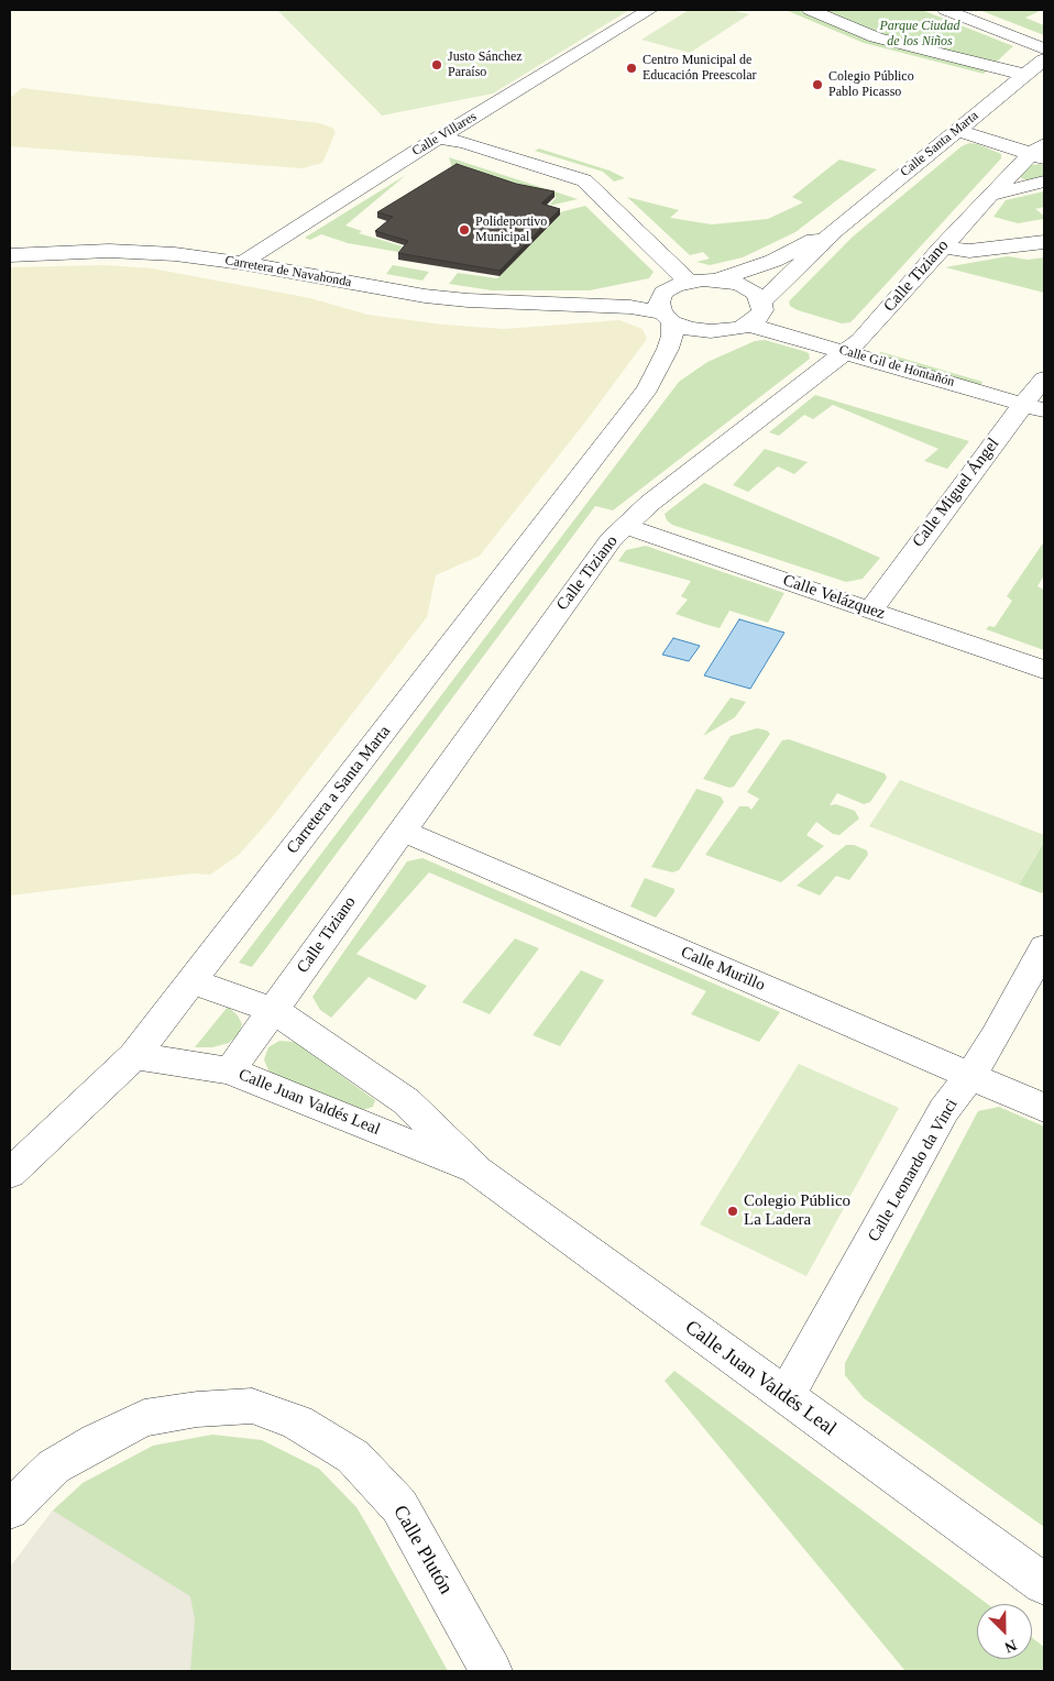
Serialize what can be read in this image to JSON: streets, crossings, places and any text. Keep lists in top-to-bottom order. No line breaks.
{"streets":{"street":["Calle Villares","Calle Santa Marta","Carretera de Navahonda","Calle Tiziano","Calle Gil de Hontañón","Calle Miguel Ángel","Calle Velázquez","Carretera a Santa Marta","Calle Murillo","Calle Juan Valdés Leal","Calle Leonardo da Vinci","Calle Plutón"]},"crossings":[["Calle Villares","Carretera de Navahonda"],["Calle Santa Marta","Carretera de Navahonda"],["Calle Santa Marta","Calle Gil de Hontañón"],["Calle Santa Marta","Carretera a Santa Marta"],["Carretera de Navahonda","Calle Gil de Hontañón"],["Carretera de Navahonda","Carretera a Santa Marta"],["Calle Tiziano","Calle Gil de Hontañón"],["Calle Tiziano","Calle Velázquez"],["Calle Tiziano","Calle Murillo"],["Calle Tiziano","Calle Juan Valdés Leal"],["Calle Gil de Hontañón","Calle Miguel Ángel"],["Calle Gil de Hontañón","Carretera a Santa Marta"],["Calle Miguel Ángel","Calle Velázquez"],["Carretera a Santa Marta","Calle Juan Valdés Leal"],["Calle Murillo","Calle Leonardo da Vinci"],["Calle Juan Valdés Leal","Calle Leonardo da Vinci"]],"parks":["Parque Ciudad de los Niños"],"places":["Justo Sánchez Paraíso","Centro Municipal de Educación Preescolar","Colegio Público Pablo Picasso","Polideportivo Municipal","Colegio Público La Ladera"],"north":"bottom right"}
